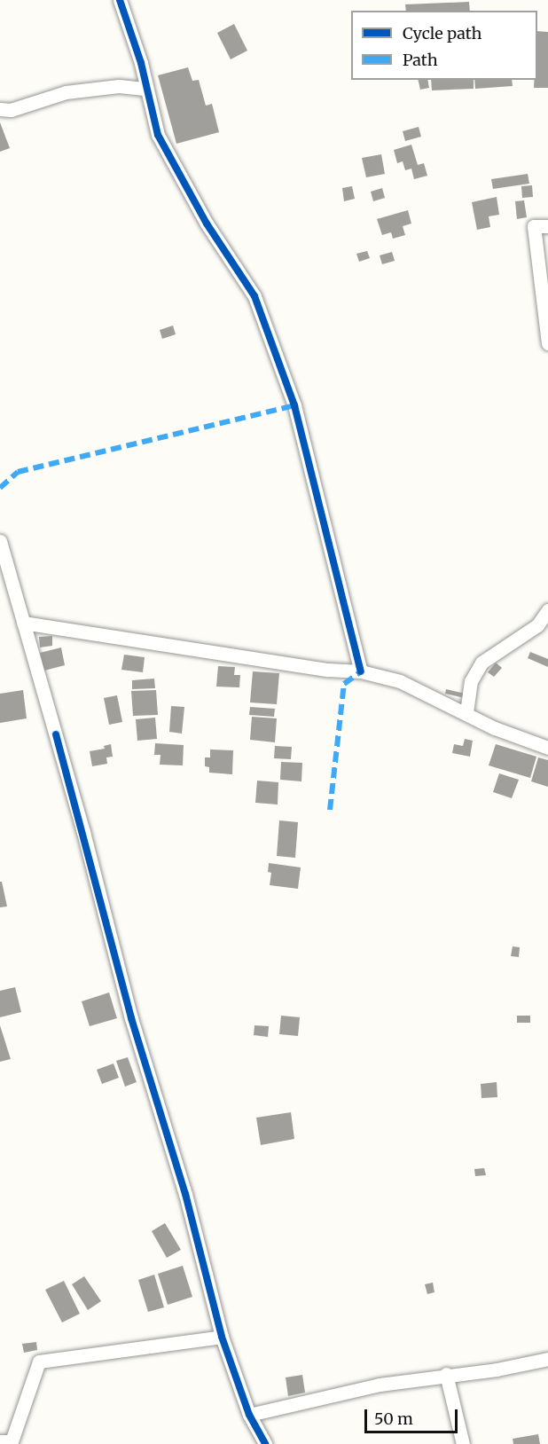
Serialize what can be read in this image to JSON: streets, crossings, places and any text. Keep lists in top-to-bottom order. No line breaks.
{"legend":["Cycle path","Path"],"scale_bar":"50 m"}
